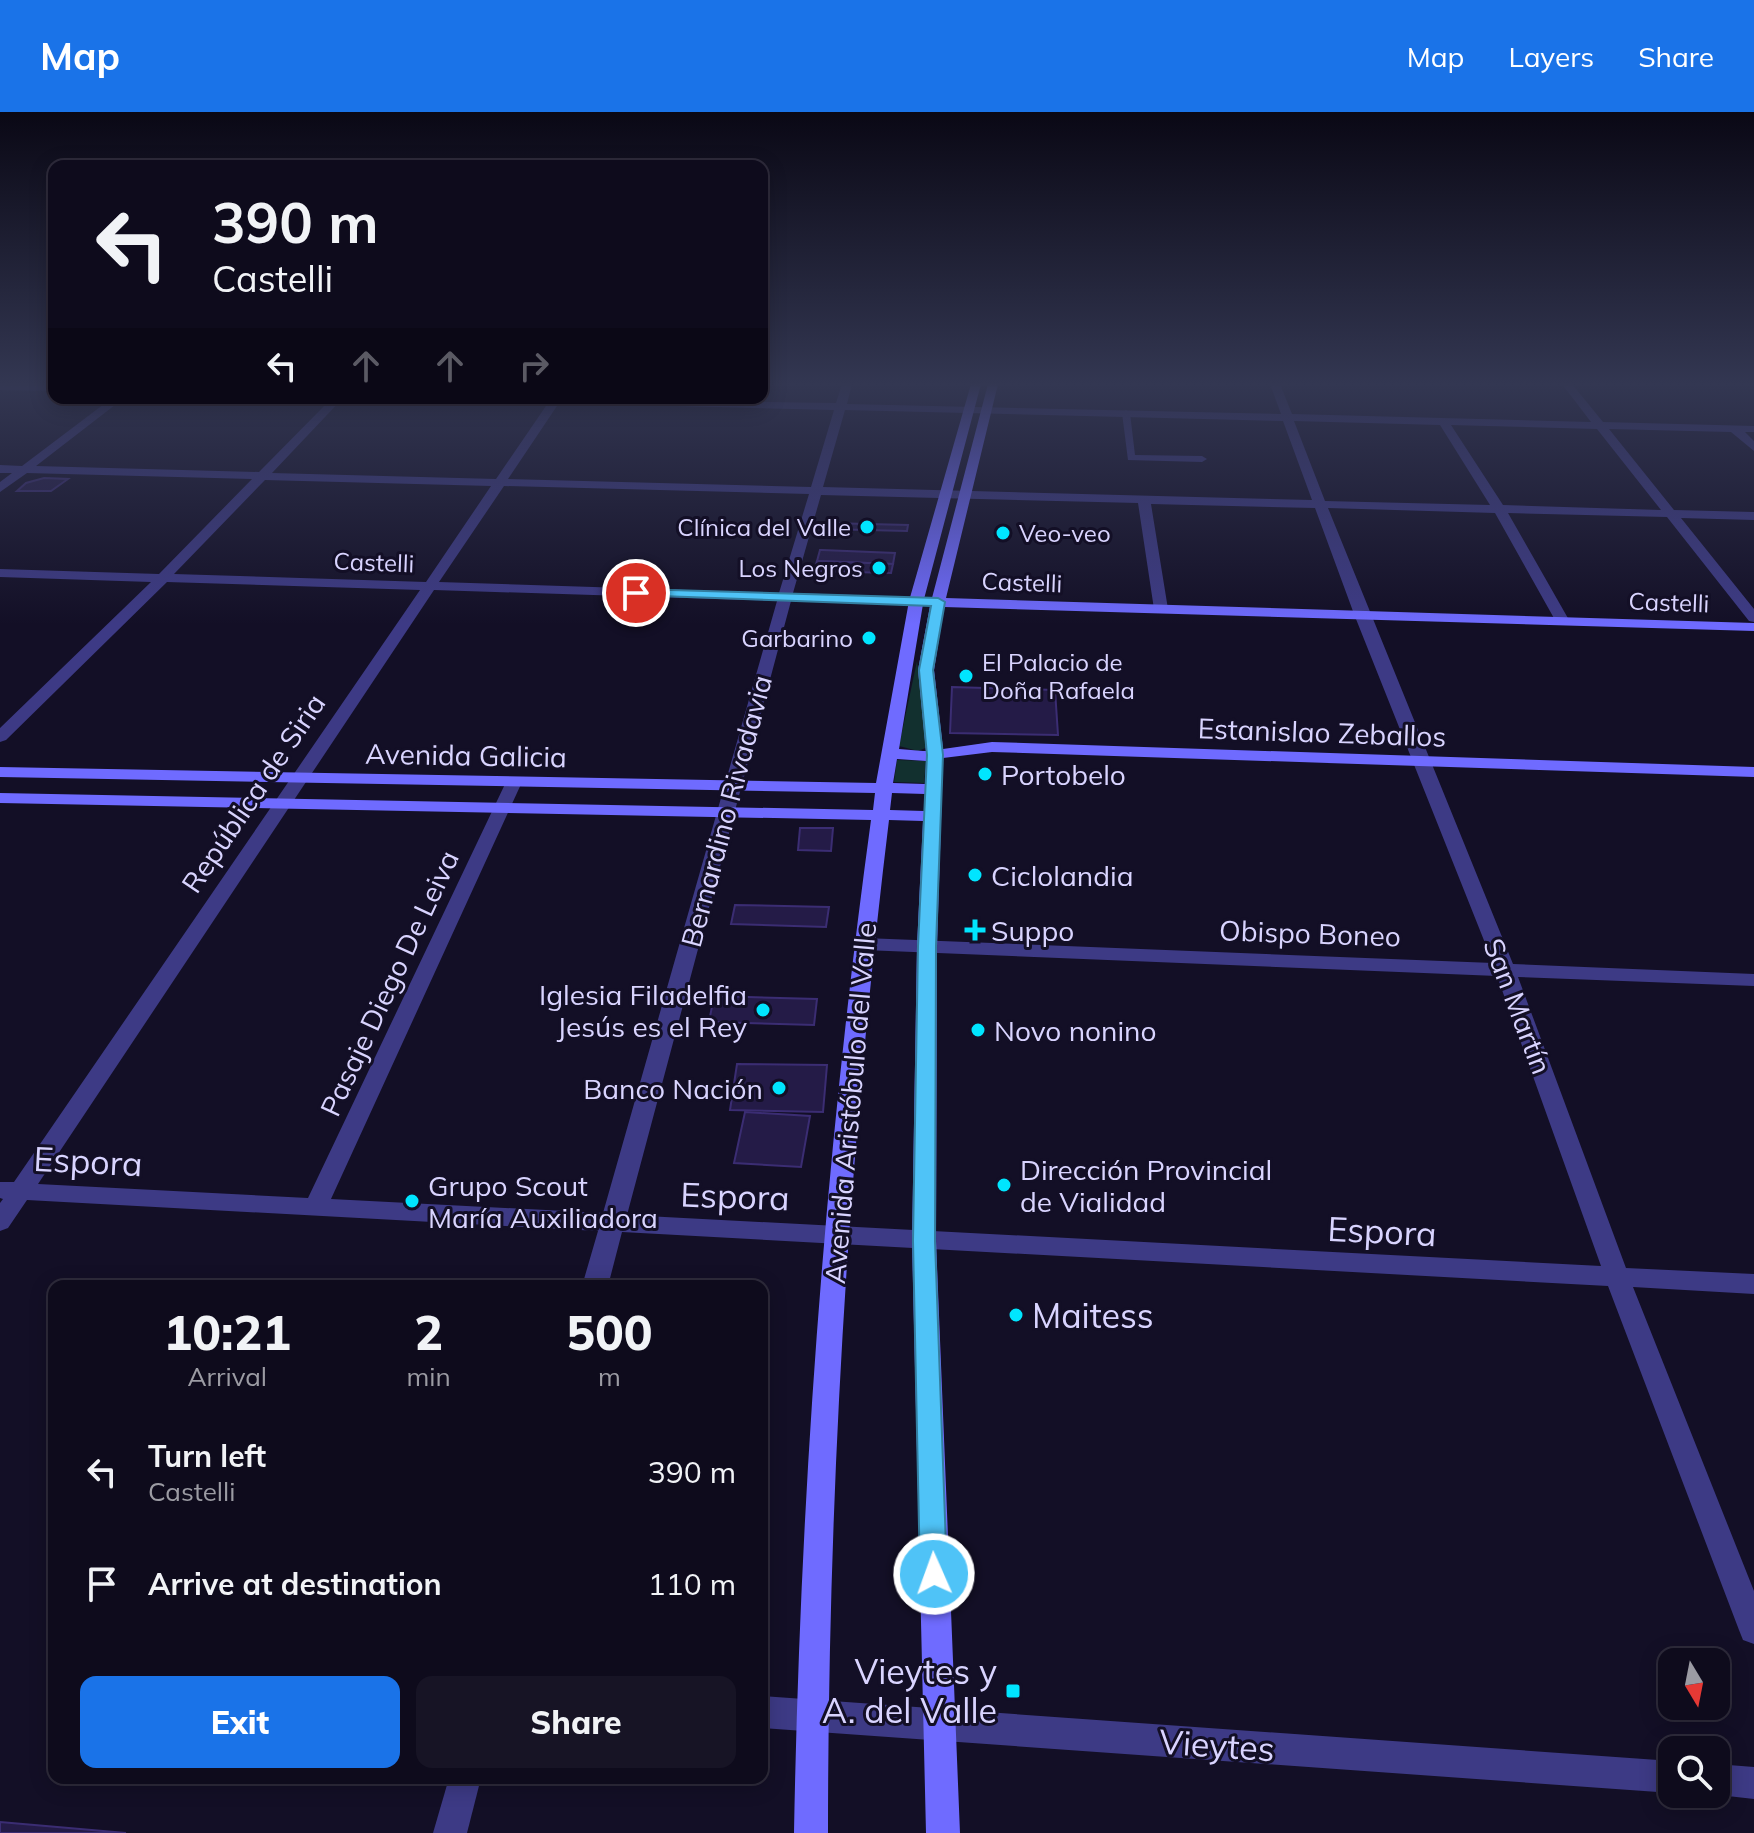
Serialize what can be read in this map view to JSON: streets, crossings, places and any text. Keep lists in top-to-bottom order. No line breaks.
{"streets":{"main road":["Castelli","Estanislao Zeballos","Avenida Galicia","Avenida Aristóbulo del Valle"],"street":["República de Siria","Bernardino Rivadavia","Obispo Boneo","Pasaje Diego De Leiva","San Martín","Espora","Vieytes"]},"crossings":[["Castelli","República de Siria"],["Castelli","Bernardino Rivadavia"],["Castelli","San Martín"],["Castelli","Avenida Aristóbulo del Valle"],["Estanislao Zeballos","San Martín"],["Estanislao Zeballos","Avenida Aristóbulo del Valle"],["Avenida Galicia","República de Siria"],["Avenida Galicia","Bernardino Rivadavia"],["Avenida Galicia","Pasaje Diego De Leiva"],["Avenida Galicia","Avenida Aristóbulo del Valle"],["República de Siria","Espora"],["Bernardino Rivadavia","Espora"],["Obispo Boneo","San Martín"],["Obispo Boneo","Avenida Aristóbulo del Valle"],["Pasaje Diego De Leiva","Espora"],["San Martín","Espora"],["Avenida Aristóbulo del Valle","Espora"],["Avenida Aristóbulo del Valle","Vieytes"]],"places":{"other":["Clínica del Valle","Veo-veo","Los Negros","Garbarino","El Palacio de Doña Rafaela","Portobelo","Ciclolandia","Iglesia Filadelfia Jesús es el Rey","Novo nonino","Banco Nación","Dirección Provincial de Vialidad","Grupo Scout María Auxiliadora","Maitess"],"health":["Suppo"],"transit":["Vieytes y A. del Valle"]},"north":"bottom","page":{"header":"Map","nav":["Map","Layers","Share"],"turn":["390 m","Castelli"],"eta":["10:21","Arrival","2","min","500","m"],"list":[{"name":"Turn left","note":"Castelli","value":"390 m"},{"name":"Arrive at destination","value":"110 m"}],"buttons":["Exit","Share"]}}
